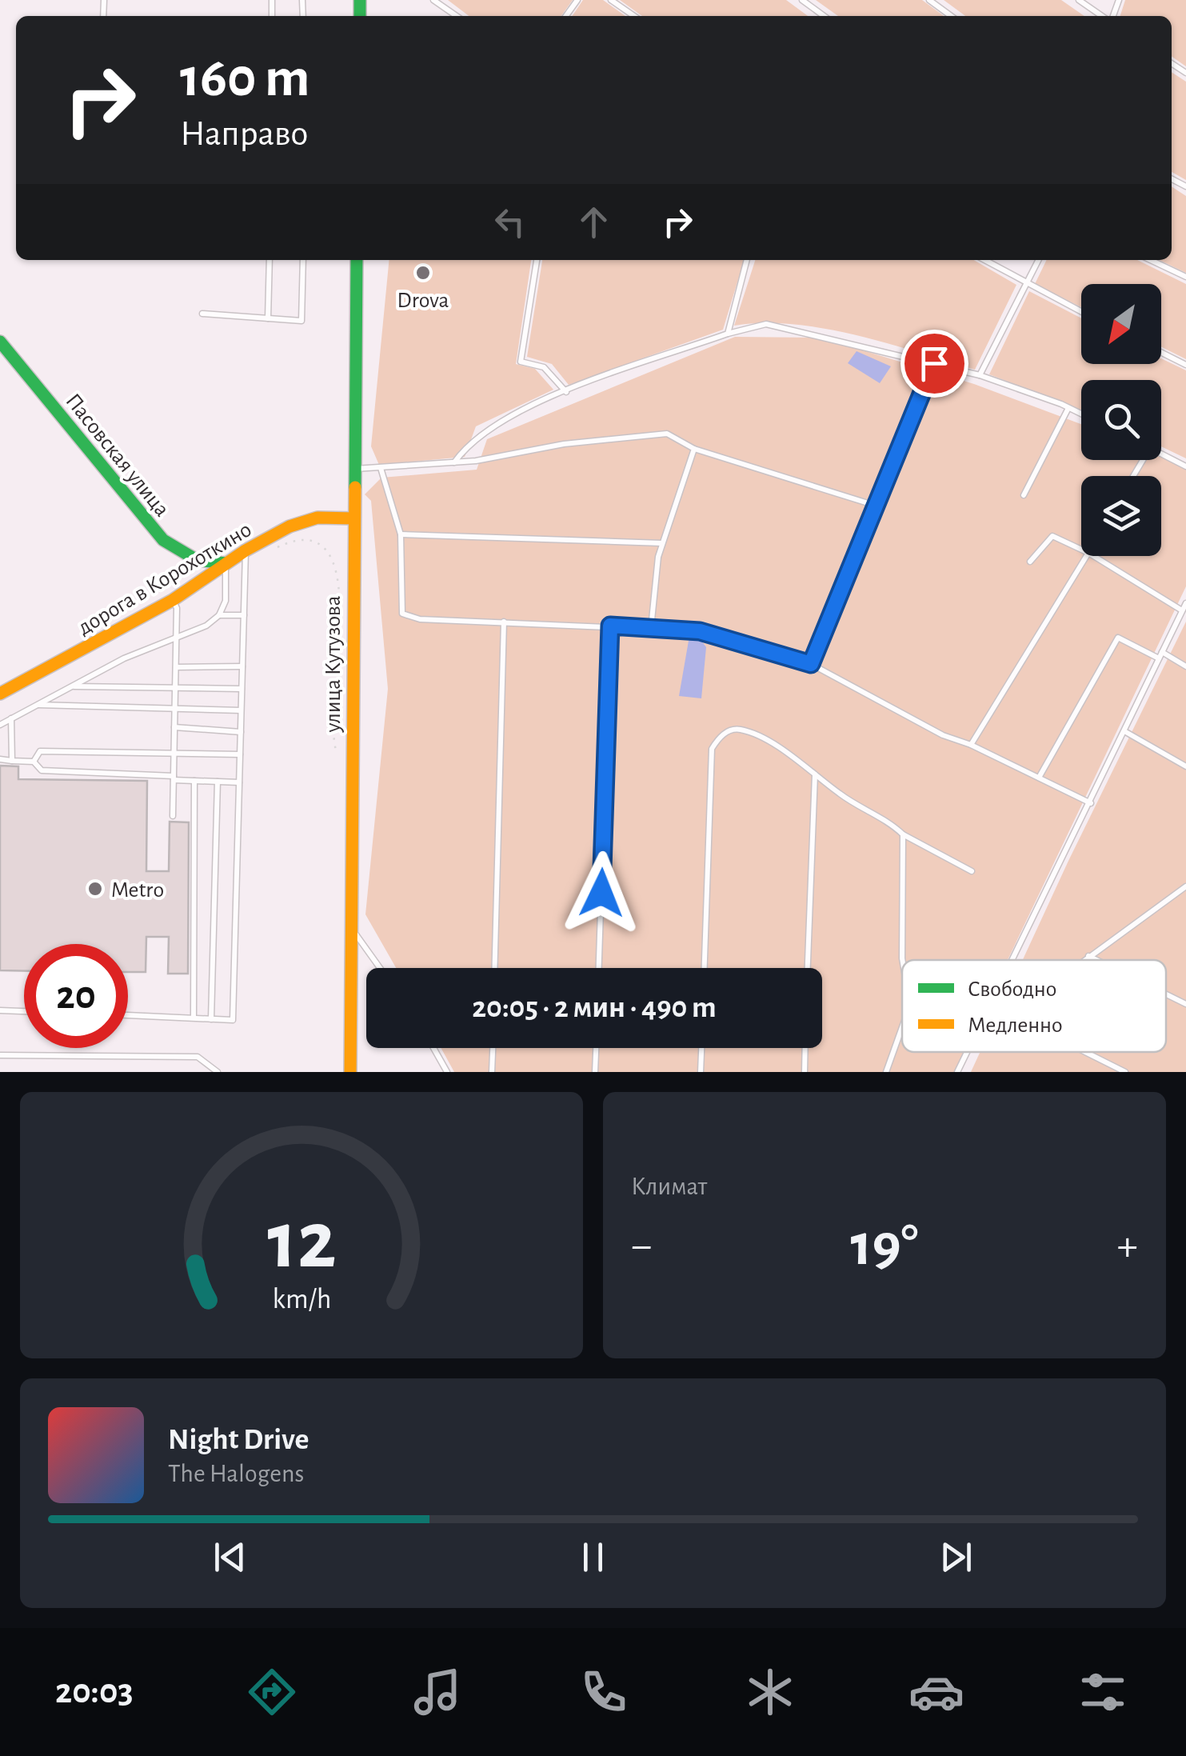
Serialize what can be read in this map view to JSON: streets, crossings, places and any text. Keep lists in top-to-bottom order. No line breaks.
{"streets":{"main road":["Пасовская улица","дорога в Корохоткино","улица Кутузова"]},"crossings":[["Пасовская улица","дорога в Корохоткино"],["дорога в Корохоткино","улица Кутузова"]],"places":["Drova","Metro"],"legend":["Свободно","Медленно"],"north":"bottom left","page":{"turn":["160 m","Направо"],"limit":"20","trip":"20:05 · 2 мин · 490 m","tile":"Климат","heat":["−","19°","+"],"song":["Night Drive","The Halogens"],"tabs":"20:03","gauge":["12","km/h"]}}
